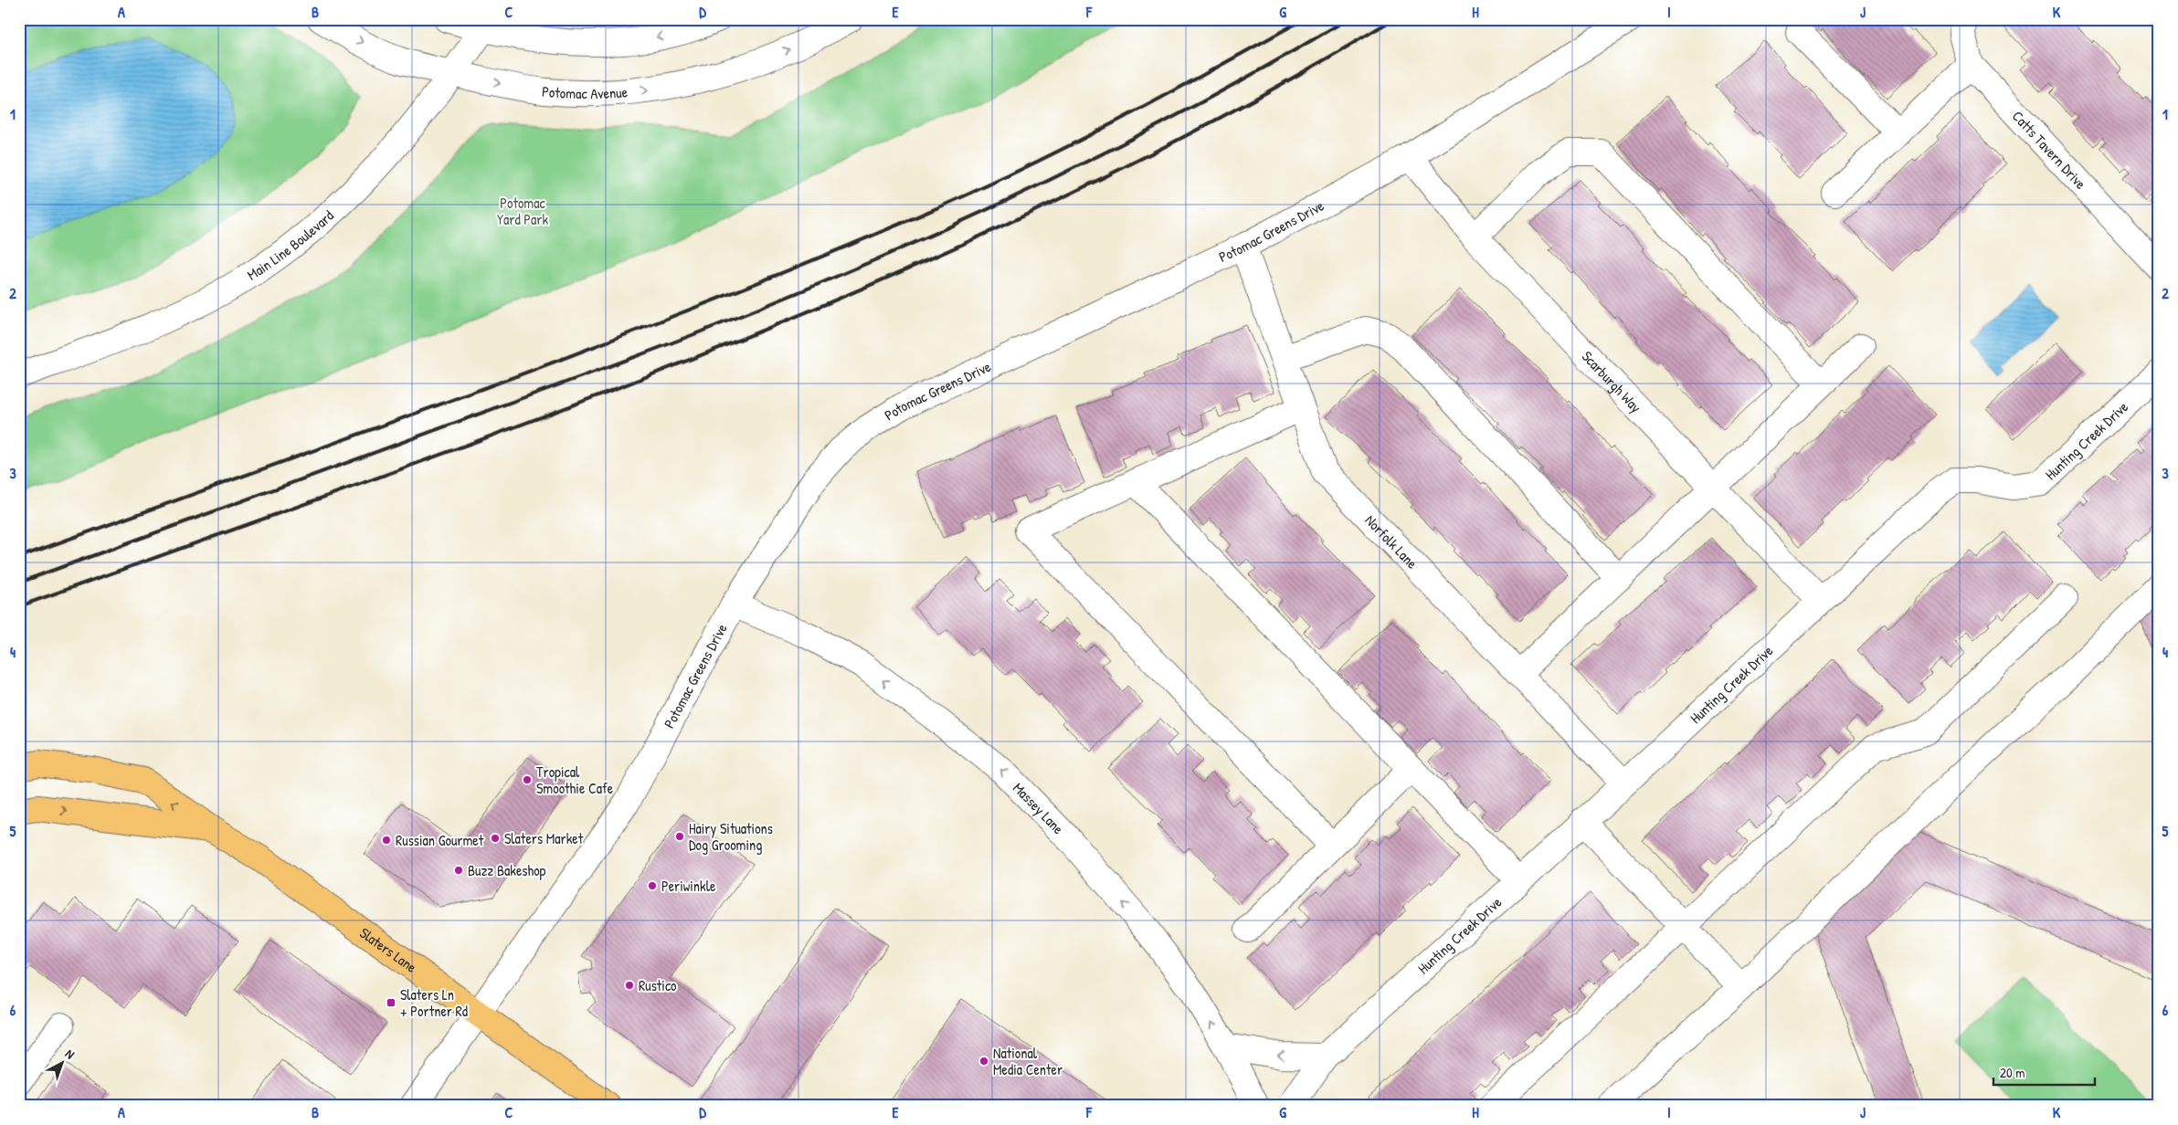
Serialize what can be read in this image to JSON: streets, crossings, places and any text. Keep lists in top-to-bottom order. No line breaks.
{"streets":{"main road":["Slaters Lane"],"street":["Potomac Avenue","Catts Tavern Drive","Potomac Greens Drive","Main Line Boulevard","Scarburgh Way","Hunting Creek Drive","Norfolk Lane","Massey Lane"]},"crossings":[["Potomac Avenue","Main Line Boulevard"],["Potomac Greens Drive","Scarburgh Way"],["Potomac Greens Drive","Norfolk Lane"],["Potomac Greens Drive","Massey Lane"],["Potomac Greens Drive","Slaters Lane"],["Scarburgh Way","Hunting Creek Drive"],["Hunting Creek Drive","Norfolk Lane"]],"one_way":["Massey Lane"],"parks":["Potomac Yard Park"],"places":{"other":["Tropical Smoothie Cafe","Hairy Situations Dog Grooming","Slaters Market","Russian Gourmet","Buzz Bakeshop","Periwinkle","Rustico","National Media Center"],"transit":["Slaters Ln + Portner Rd"]},"scale_bar":"20 m","north":"top right","grid":{"columns":["A","B","C","D","E","F","G","H","I","J","K"],"rows":["1","2","3","4","5","6"]}}
